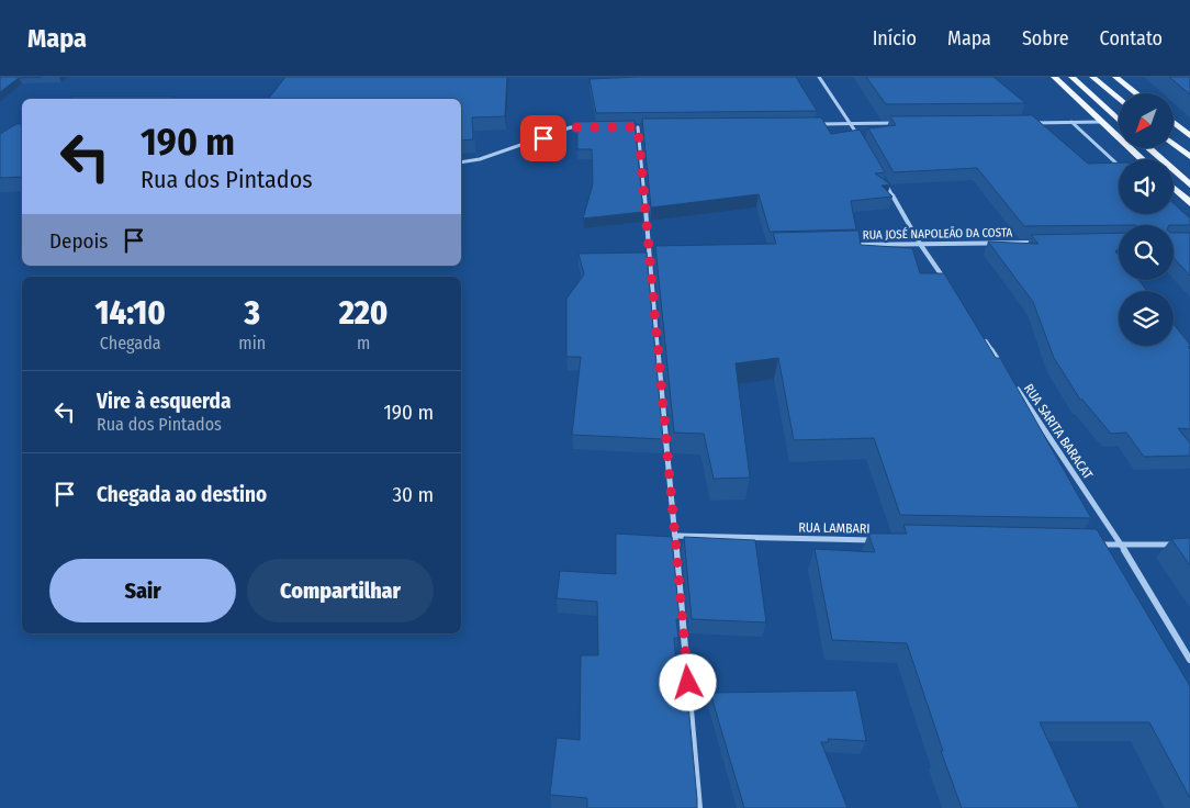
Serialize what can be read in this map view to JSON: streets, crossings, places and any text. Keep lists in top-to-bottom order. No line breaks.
{"streets":{"street":["RUA JOSÉ NAPOLEÃO DA COSTA","RUA SARITA BARACAT","RUA LAMBARI"]},"north":"bottom left","page":{"header":"Mapa","nav":["Início","Mapa","Sobre","Contato"],"turn":["190 m","Rua dos Pintados"],"then":"Depois","eta":["14:10","Chegada","3","min","220","m"],"list":[{"name":"Vire à esquerda","note":"Rua dos Pintados","value":"190 m"},{"name":"Chegada ao destino","value":"30 m"}],"buttons":["Sair","Compartilhar"]}}
